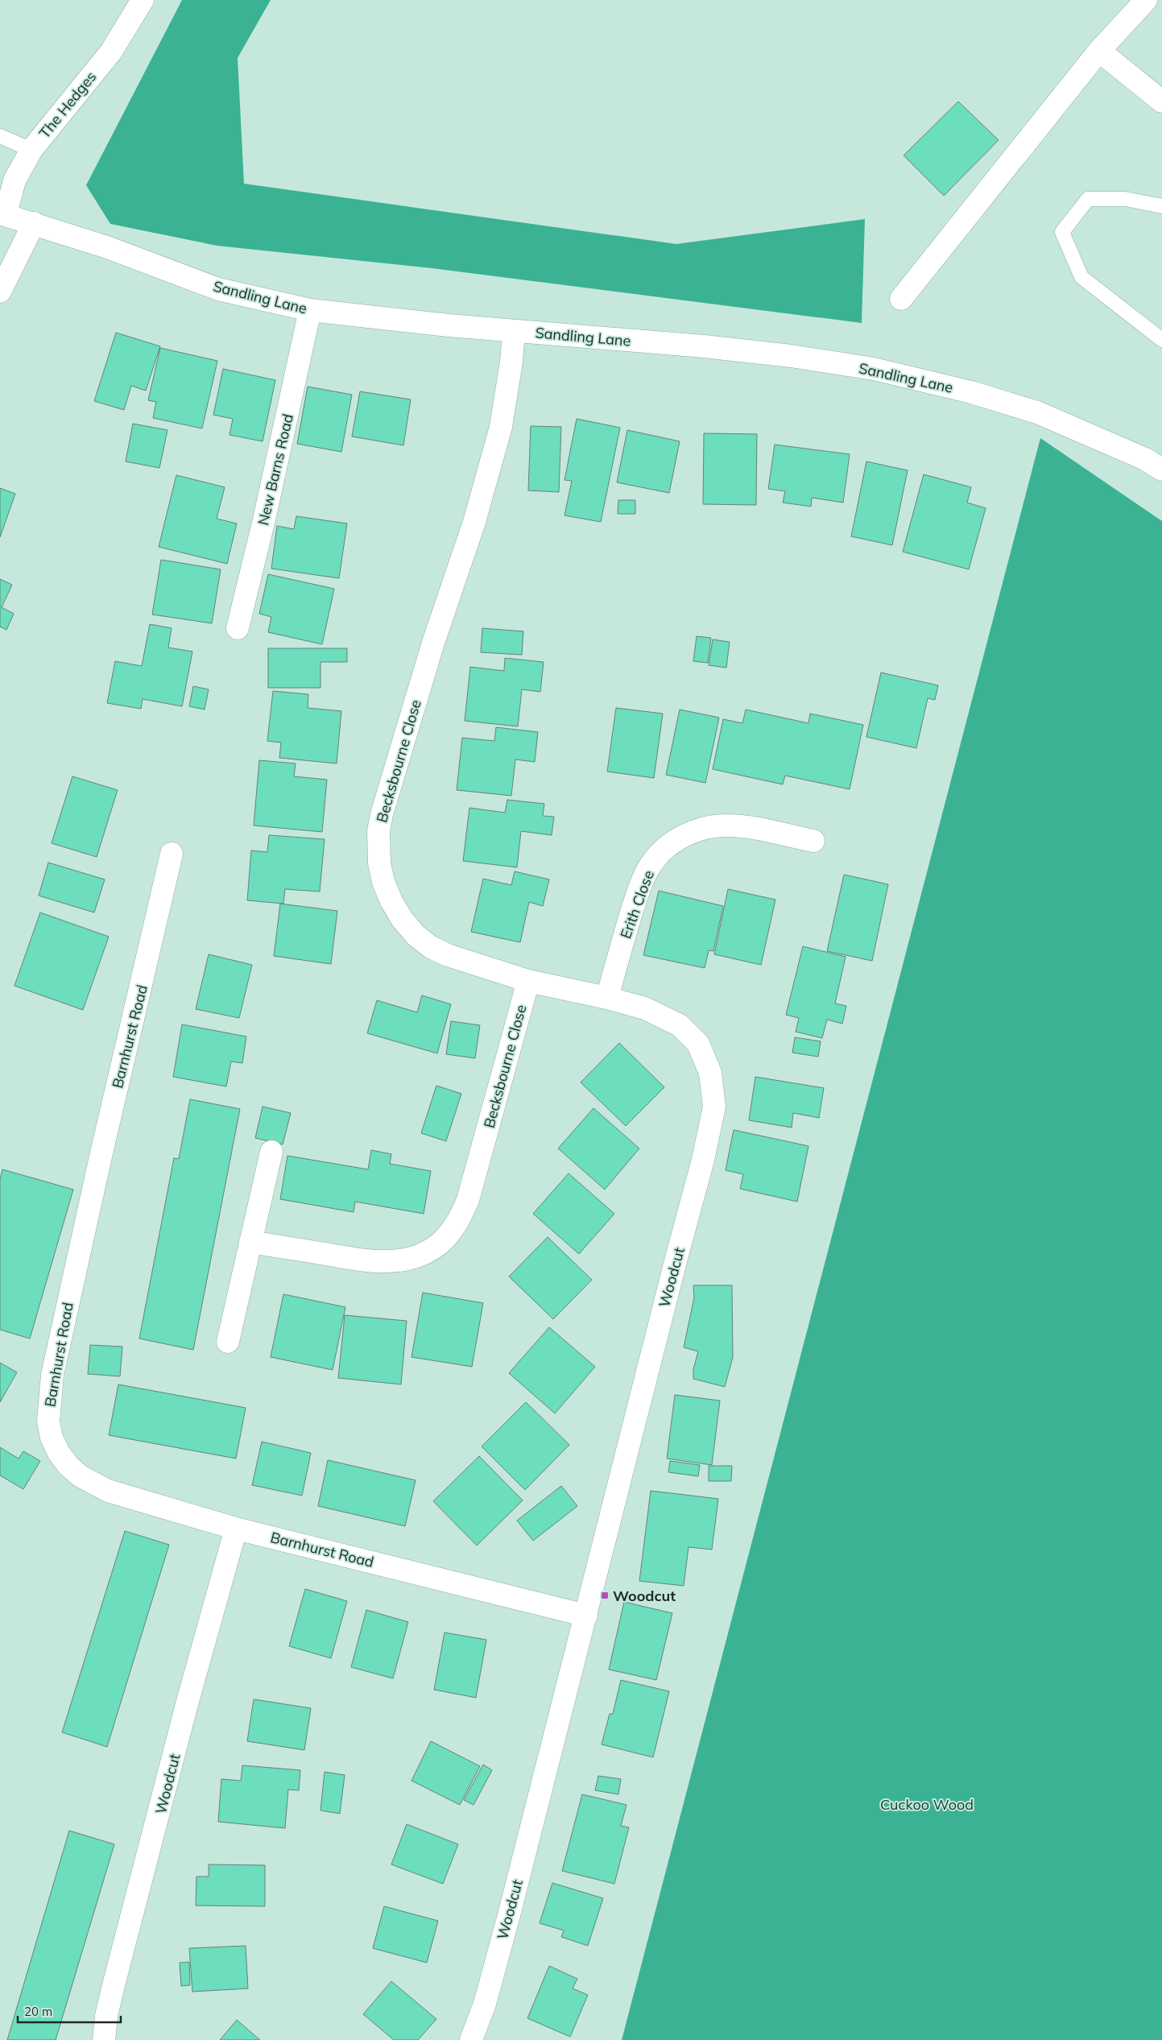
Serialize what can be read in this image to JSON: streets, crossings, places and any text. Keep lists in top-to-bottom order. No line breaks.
{"streets":{"street":["The Hedges","Sandling Lane","New Barns Road","Becksbourne Close","Erith Close","Barnhurst Road","Woodcut"]},"crossings":[["The Hedges","Sandling Lane"],["Sandling Lane","New Barns Road"],["Sandling Lane","Becksbourne Close"],["Becksbourne Close","Woodcut"],["Erith Close","Woodcut"],["Barnhurst Road","Woodcut"]],"parks":["Cuckoo Wood"],"places":{"transit":["Woodcut"]},"scale_bar":"20 m"}
